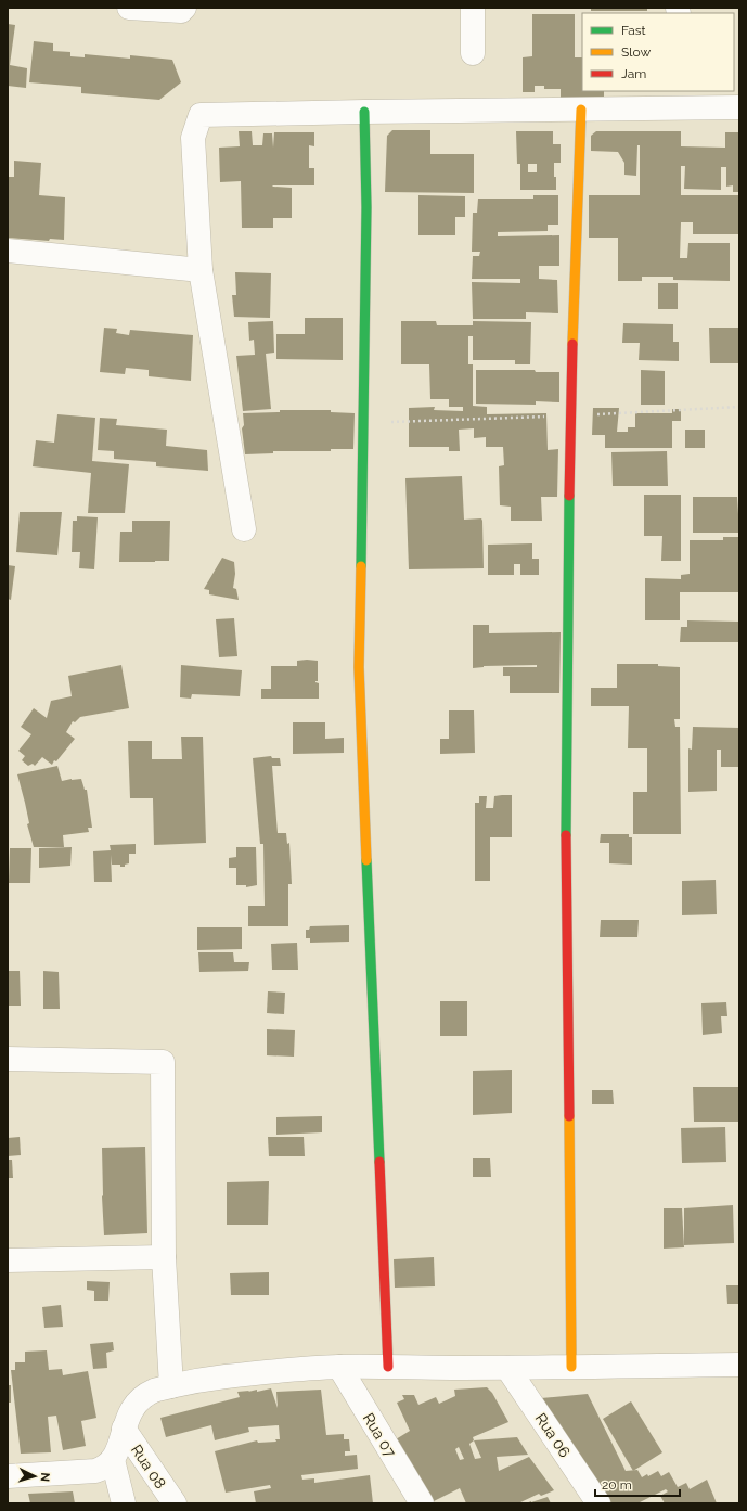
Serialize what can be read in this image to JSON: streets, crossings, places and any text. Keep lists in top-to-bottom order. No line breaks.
{"streets":{"street":["Rua 07","Rua 06","Rua 08"]},"legend":["Fast","Slow","Jam"],"scale_bar":"20 m","north":"right"}
